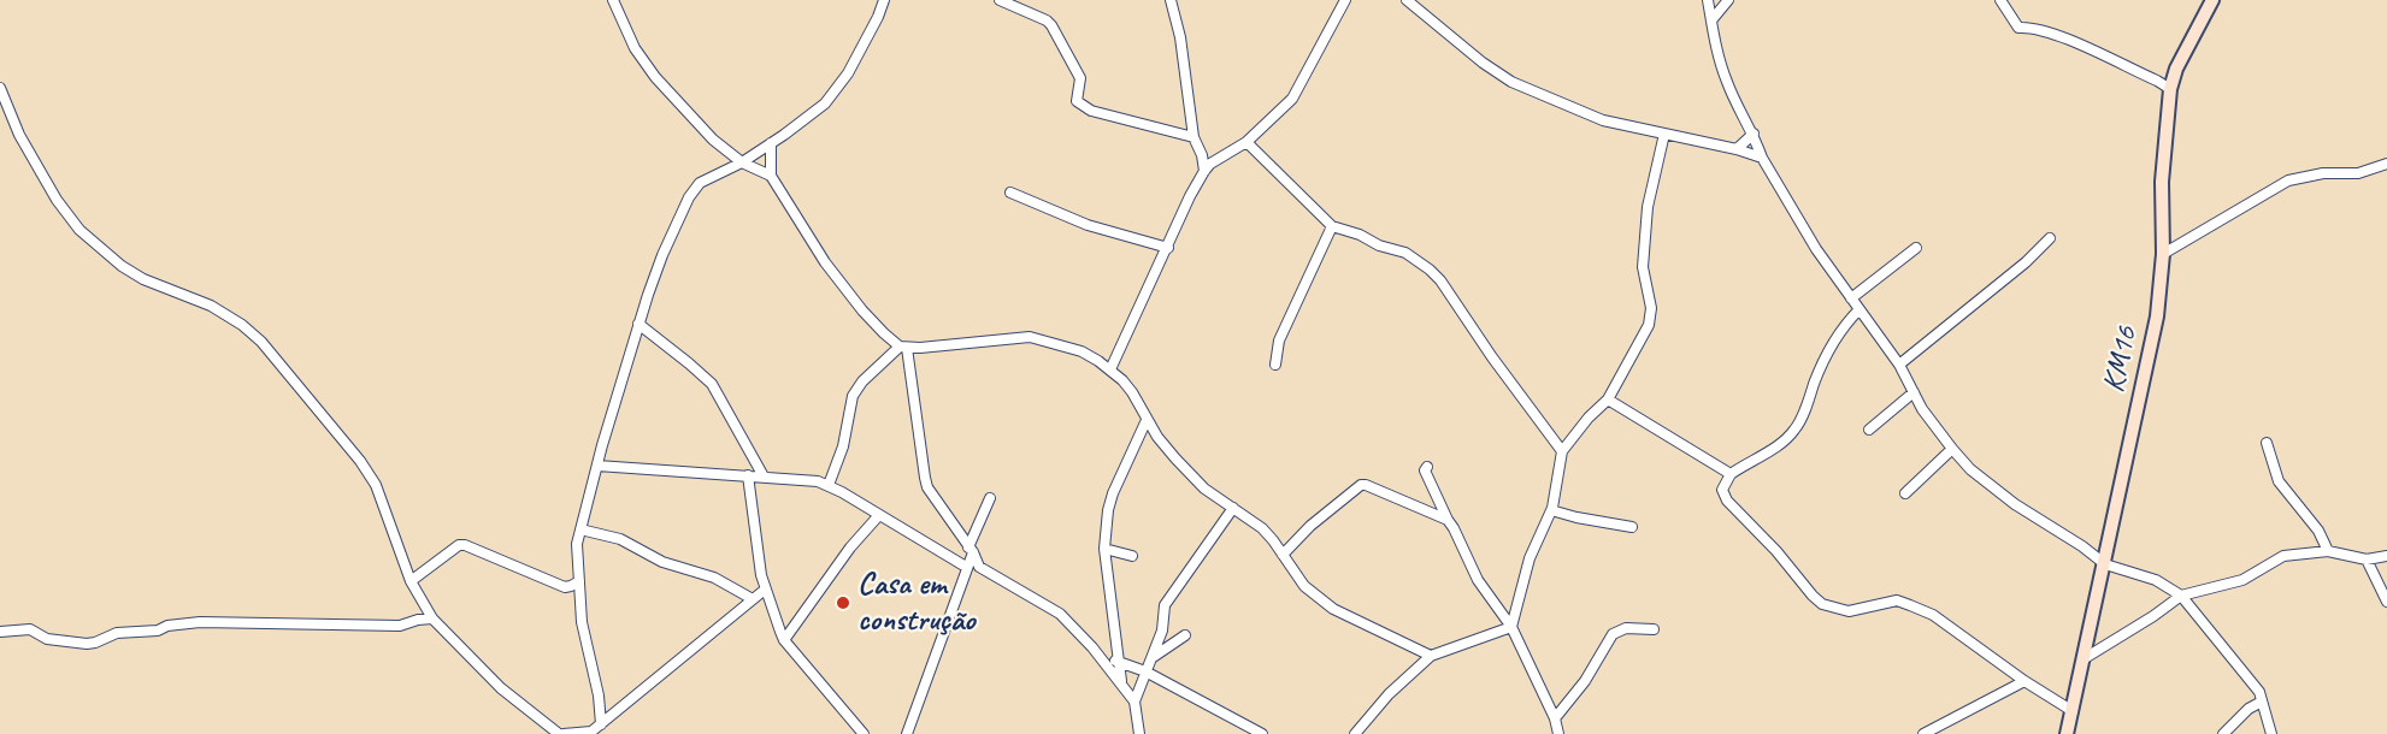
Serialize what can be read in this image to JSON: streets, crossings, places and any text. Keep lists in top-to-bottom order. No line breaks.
{"streets":{"street":["KM16"]},"places":["Casa em construção"]}
